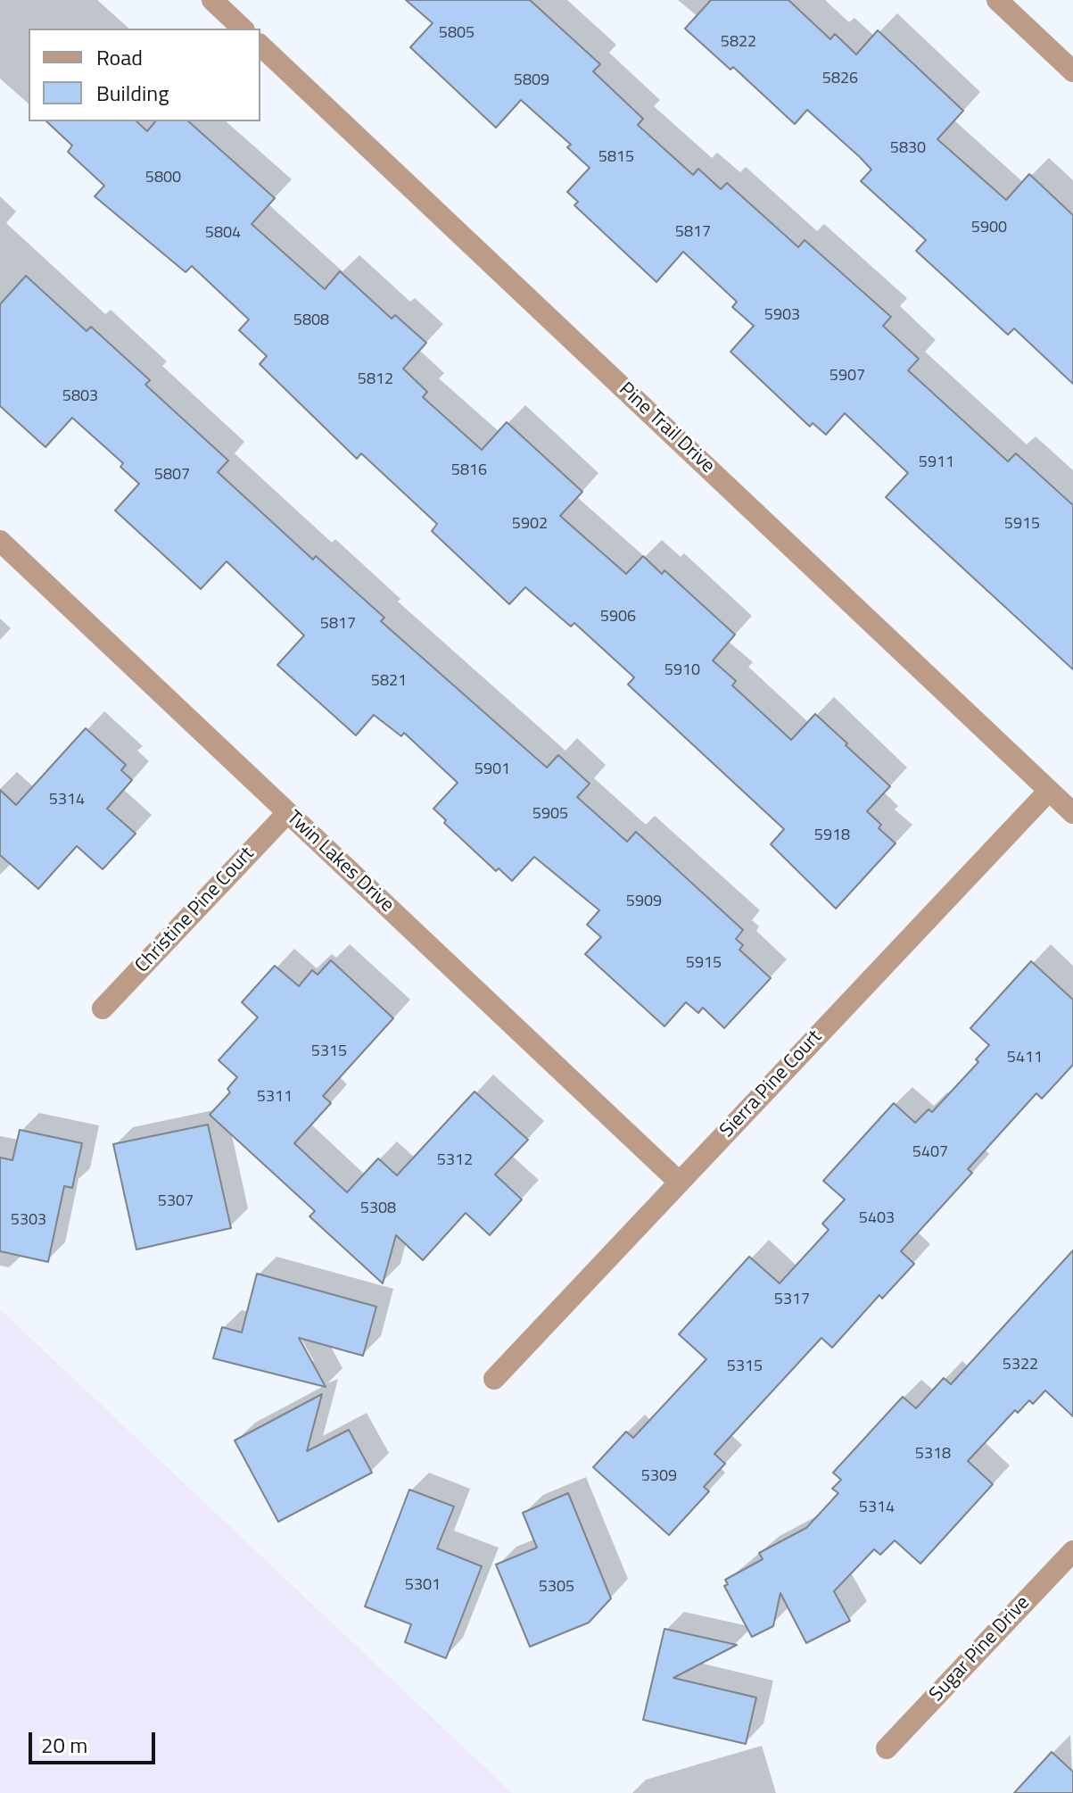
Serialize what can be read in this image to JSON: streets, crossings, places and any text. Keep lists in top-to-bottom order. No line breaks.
{"streets":{"street":["Pine Trail Drive","Twin Lakes Drive","Christine Pine Court","Sierra Pine Court","Sugar Pine Drive"]},"crossings":[["Pine Trail Drive","Sierra Pine Court"],["Twin Lakes Drive","Christine Pine Court"],["Twin Lakes Drive","Sierra Pine Court"]],"house_numbers":["5805","5822","5826","5809","5830","5815","5800","5900","5817","5804","5903","5808","5907","5812","5803","5911","5816","5807","5902","5915","5906","5817","5910","5821","5901","5314","5905","5918","5909","5915","5315","5411","5311","5407","5312","5307","5308","5403","5303","5317","5322","5315","5318","5309","5314","5301","5305"],"legend":["Road","Building"],"scale_bar":"20 m"}
